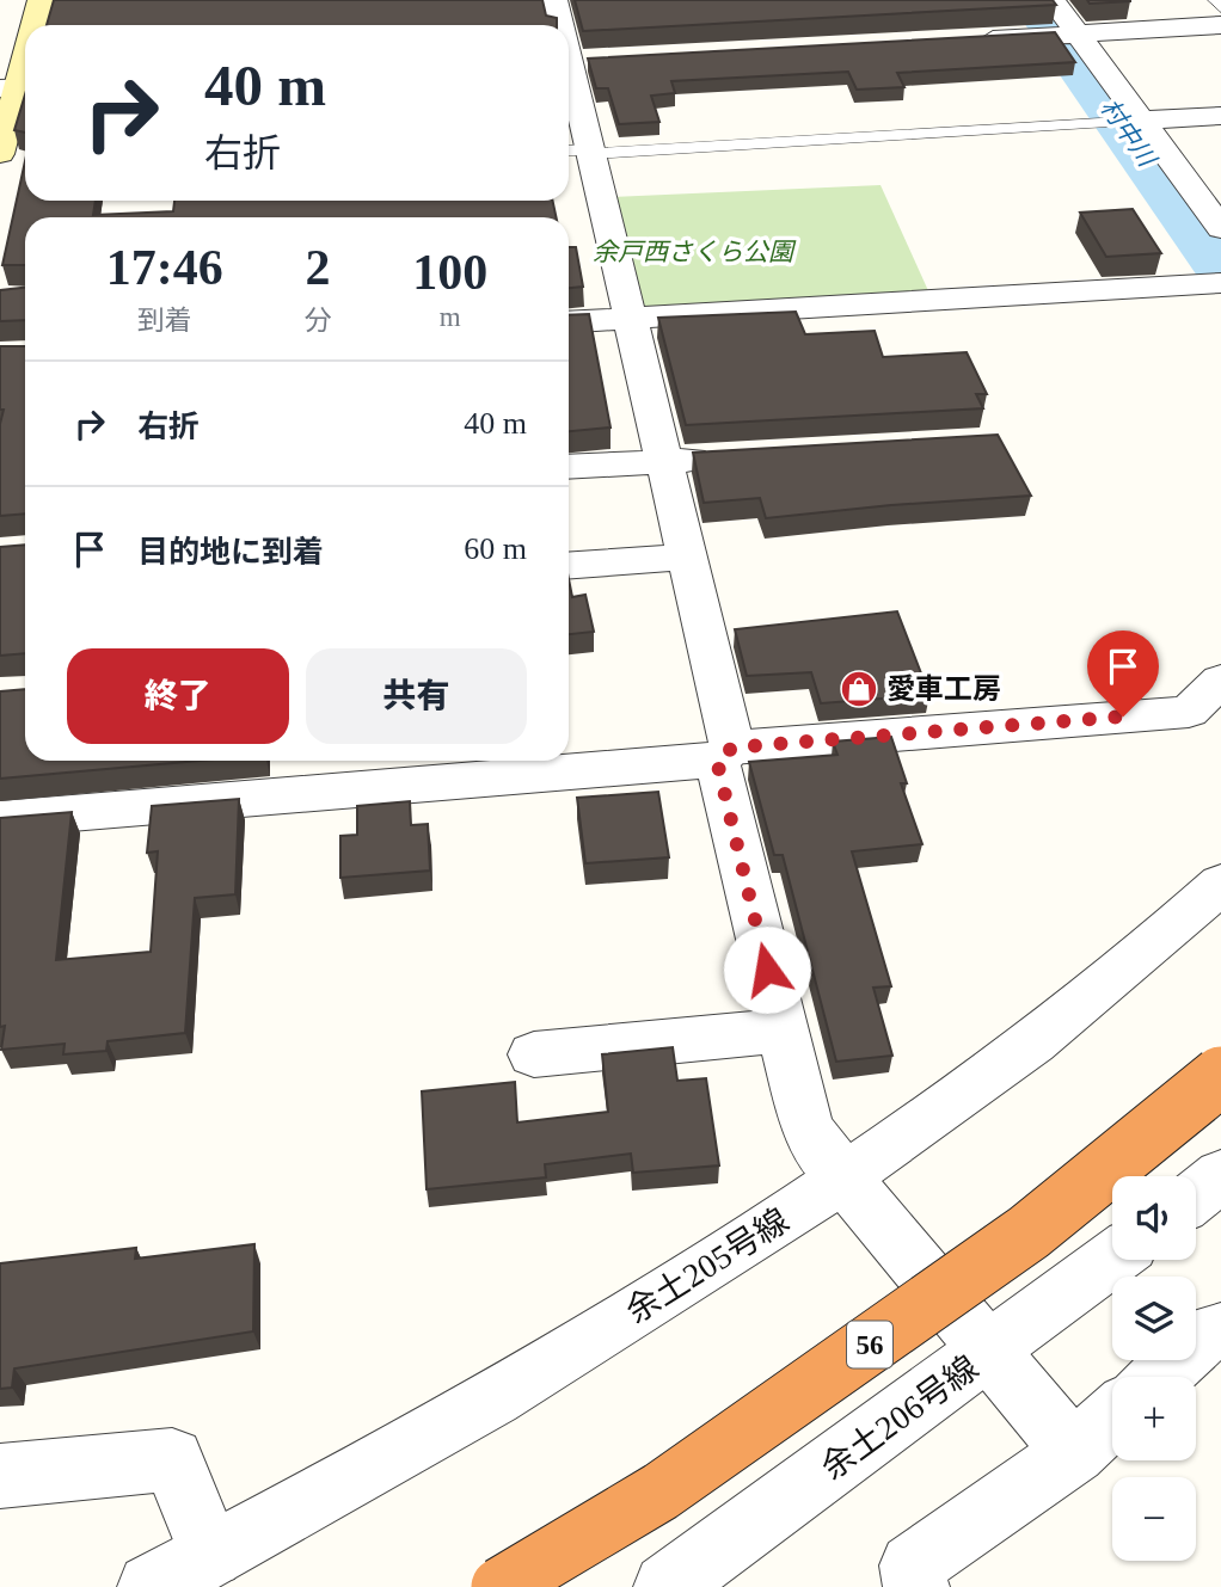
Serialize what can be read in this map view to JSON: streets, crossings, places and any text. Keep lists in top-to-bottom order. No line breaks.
{"streets":{"highway":["56"],"street":["余土205号線","余土206号線"]},"water":["村中川"],"parks":["余戸西さくら公園"],"places":{"shop":["愛車工房"]},"page":{"turn":["40 m","右折"],"eta":["17:46","到着","2","分","100","m"],"list":[{"name":"右折","value":"40 m"},{"name":"目的地に到着","value":"60 m"}],"buttons":["終了","共有"],"map_buttons":["+","−"]}}
